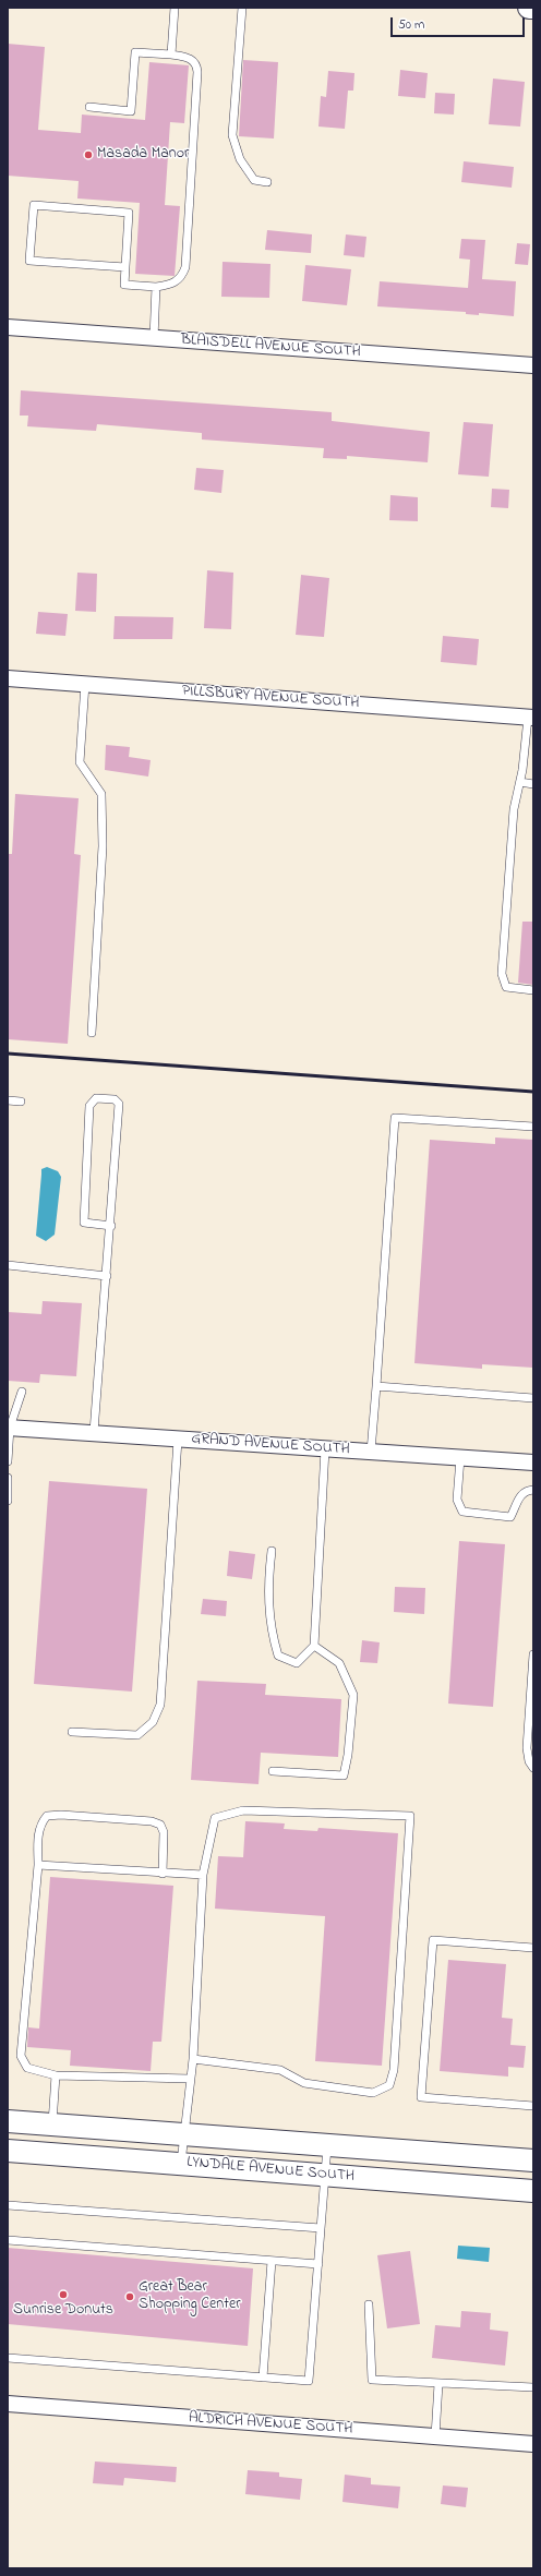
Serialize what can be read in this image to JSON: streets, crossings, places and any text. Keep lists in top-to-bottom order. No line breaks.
{"streets":{"main road":["LYNDALE AVENUE SOUTH"],"street":["BLAISDELL AVENUE SOUTH","PILLSBURY AVENUE SOUTH","GRAND AVENUE SOUTH","ALDRICH AVENUE SOUTH"]},"places":["Masada Manor","Sunrise Donuts","Great Bear Shopping Center"],"scale_bar":"50 m"}
